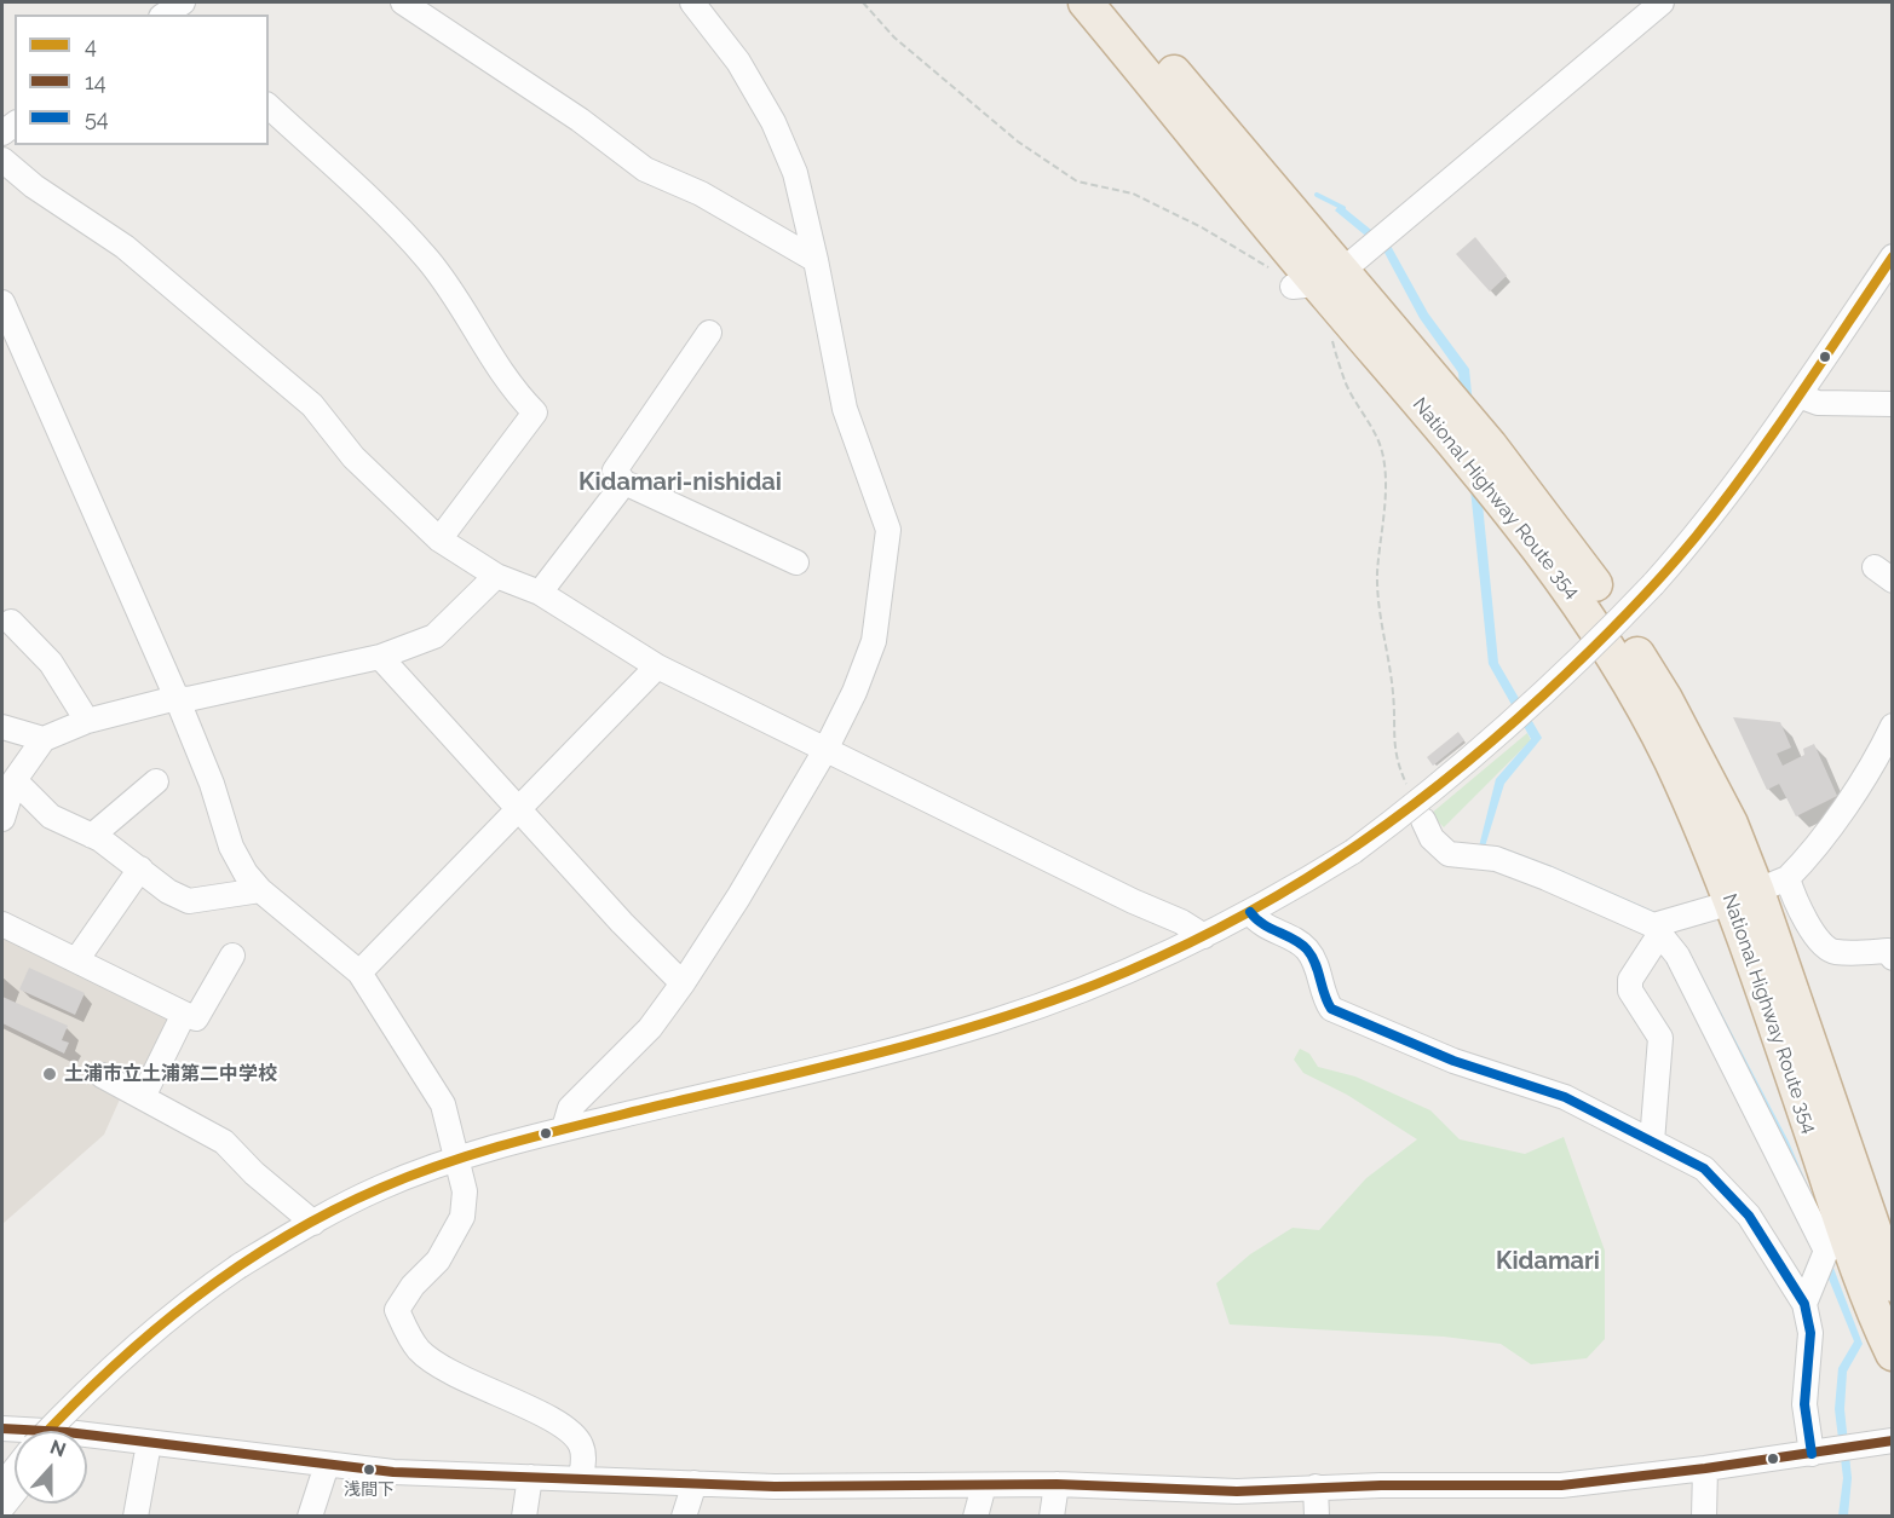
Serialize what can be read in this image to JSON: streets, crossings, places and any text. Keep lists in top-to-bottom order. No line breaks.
{"streets":{"highway":["National Highway Route 354"]},"districts":["Kidamari-nishidai","Kidamari"],"places":["土浦市立土浦第二中学校","浅間下"],"lines":["transit line 4","transit line 54","transit line 14"],"legend":["4","14","54"],"north":"top"}
